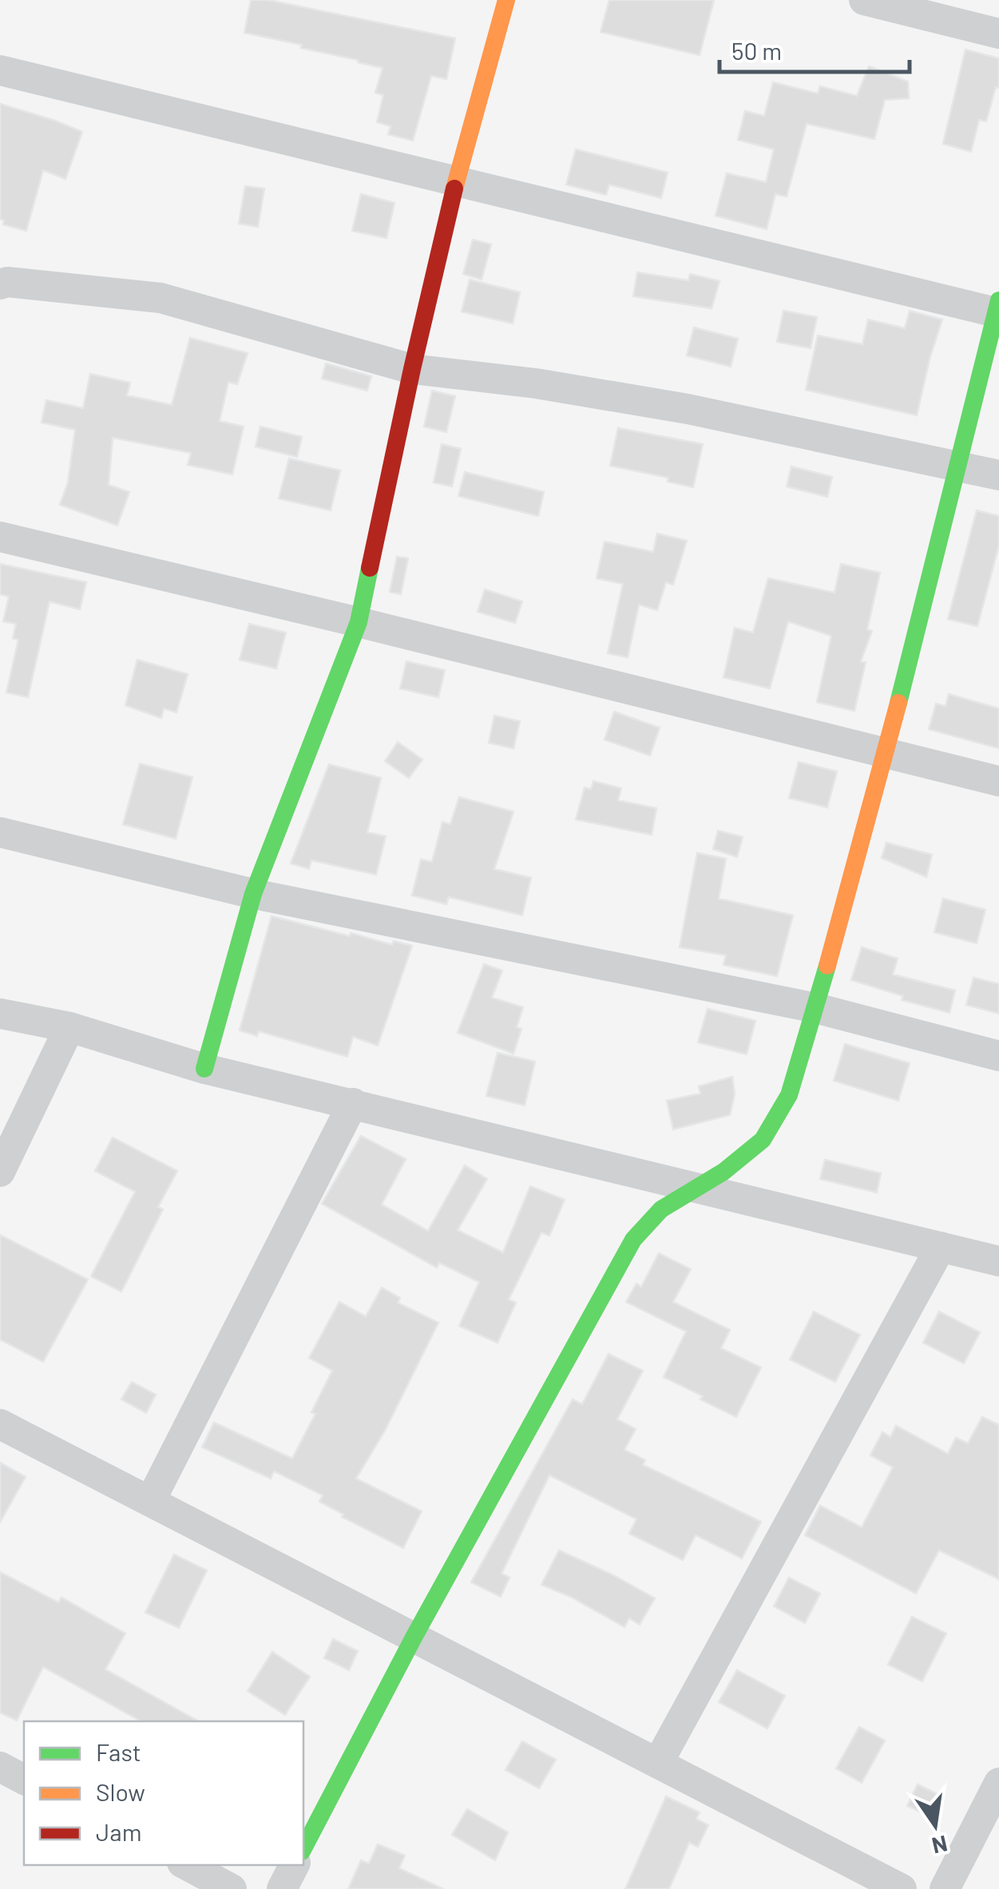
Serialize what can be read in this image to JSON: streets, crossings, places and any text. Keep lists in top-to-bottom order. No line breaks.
{"legend":["Fast","Slow","Jam"],"scale_bar":"50 m","north":"bottom"}
